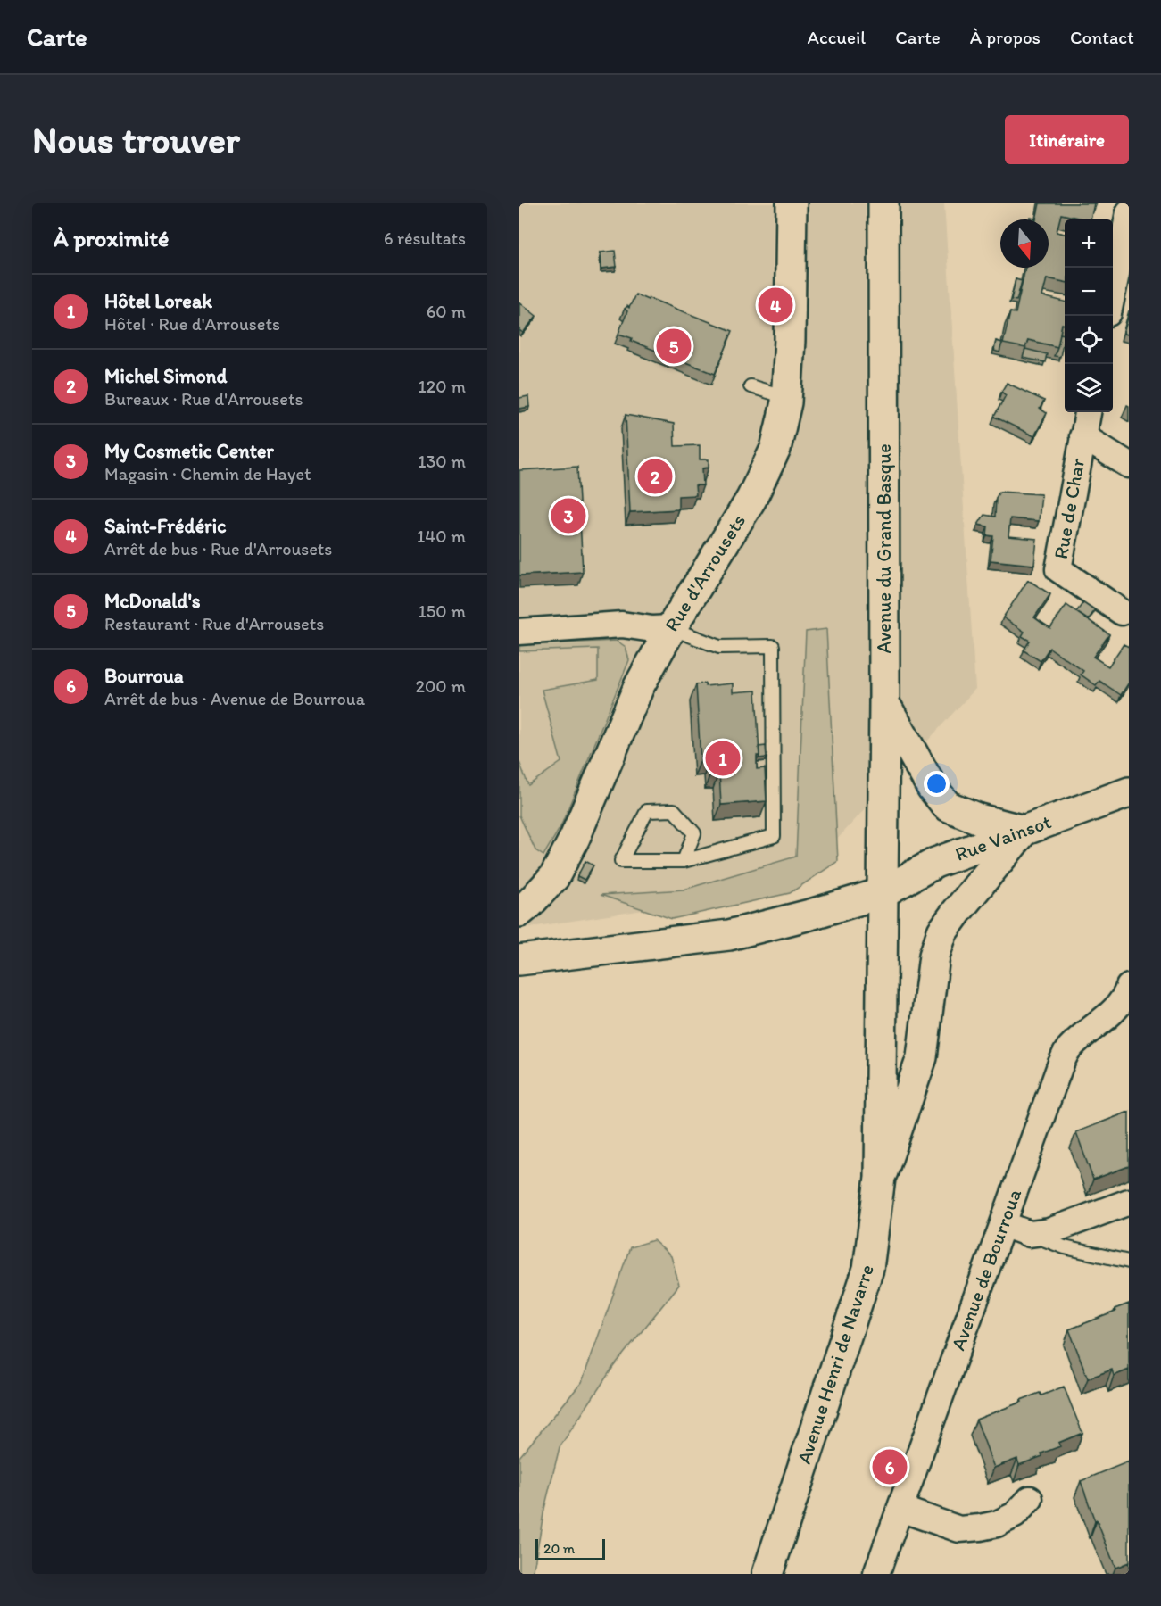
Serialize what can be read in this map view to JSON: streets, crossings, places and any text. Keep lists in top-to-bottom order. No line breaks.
{"streets":{"main road":["Avenue du Grand Basque","Rue d'Arrousets","Rue Vainsot","Avenue Henri de Navarre"],"street":["Rue de Char","Avenue de Bourroua"]},"crossings":[["Avenue du Grand Basque","Rue Vainsot"],["Avenue du Grand Basque","Avenue Henri de Navarre"],["Rue Vainsot","Avenue Henri de Navarre"]],"scale_bar":"20 m","north":"bottom","page":{"header":"Carte","nav":["Accueil","Carte","À propos","Contact"],"buttons":"Itinéraire","title":"Nous trouver","heading":["À proximité","6 résultats"],"map_buttons":["+","−"],"list":[{"mark":"1","name":"Hôtel Loreak","note":"Hôtel · Rue d'Arrousets","value":"60 m"},{"mark":"2","name":"Michel Simond","note":"Bureaux · Rue d'Arrousets","value":"120 m"},{"mark":"3","name":"My Cosmetic Center","note":"Magasin · Chemin de Hayet","value":"130 m"},{"mark":"4","name":"Saint-Frédéric","note":"Arrêt de bus · Rue d'Arrousets","value":"140 m"},{"mark":"5","name":"McDonald's","note":"Restaurant · Rue d'Arrousets","value":"150 m"},{"mark":"6","name":"Bourroua","note":"Arrêt de bus · Avenue de Bourroua","value":"200 m"}],"pins":["4","5","2","3","1","6"],"scale":"20 m"}}
